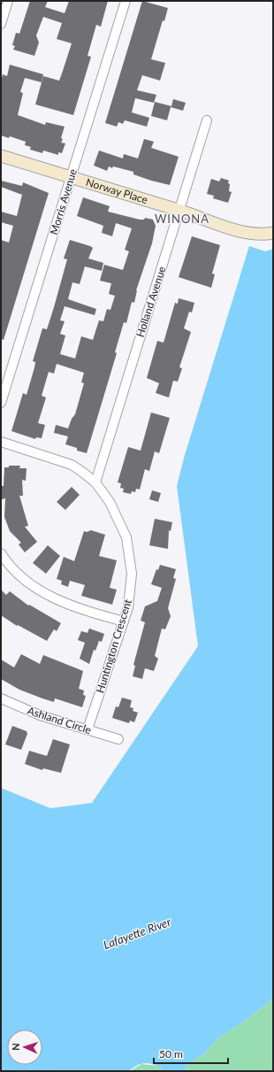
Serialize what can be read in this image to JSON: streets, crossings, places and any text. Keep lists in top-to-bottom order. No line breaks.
{"streets":{"street":["Norway Place","Morris Avenue","Holland Avenue","Huntington Crescent","Ashland Circle"]},"crossings":[["Norway Place","Morris Avenue"],["Norway Place","Holland Avenue"],["Holland Avenue","Huntington Crescent"],["Huntington Crescent","Ashland Circle"]],"districts":["WINONA"],"water":["Lafayette River"],"scale_bar":"50 m","north":"left"}
